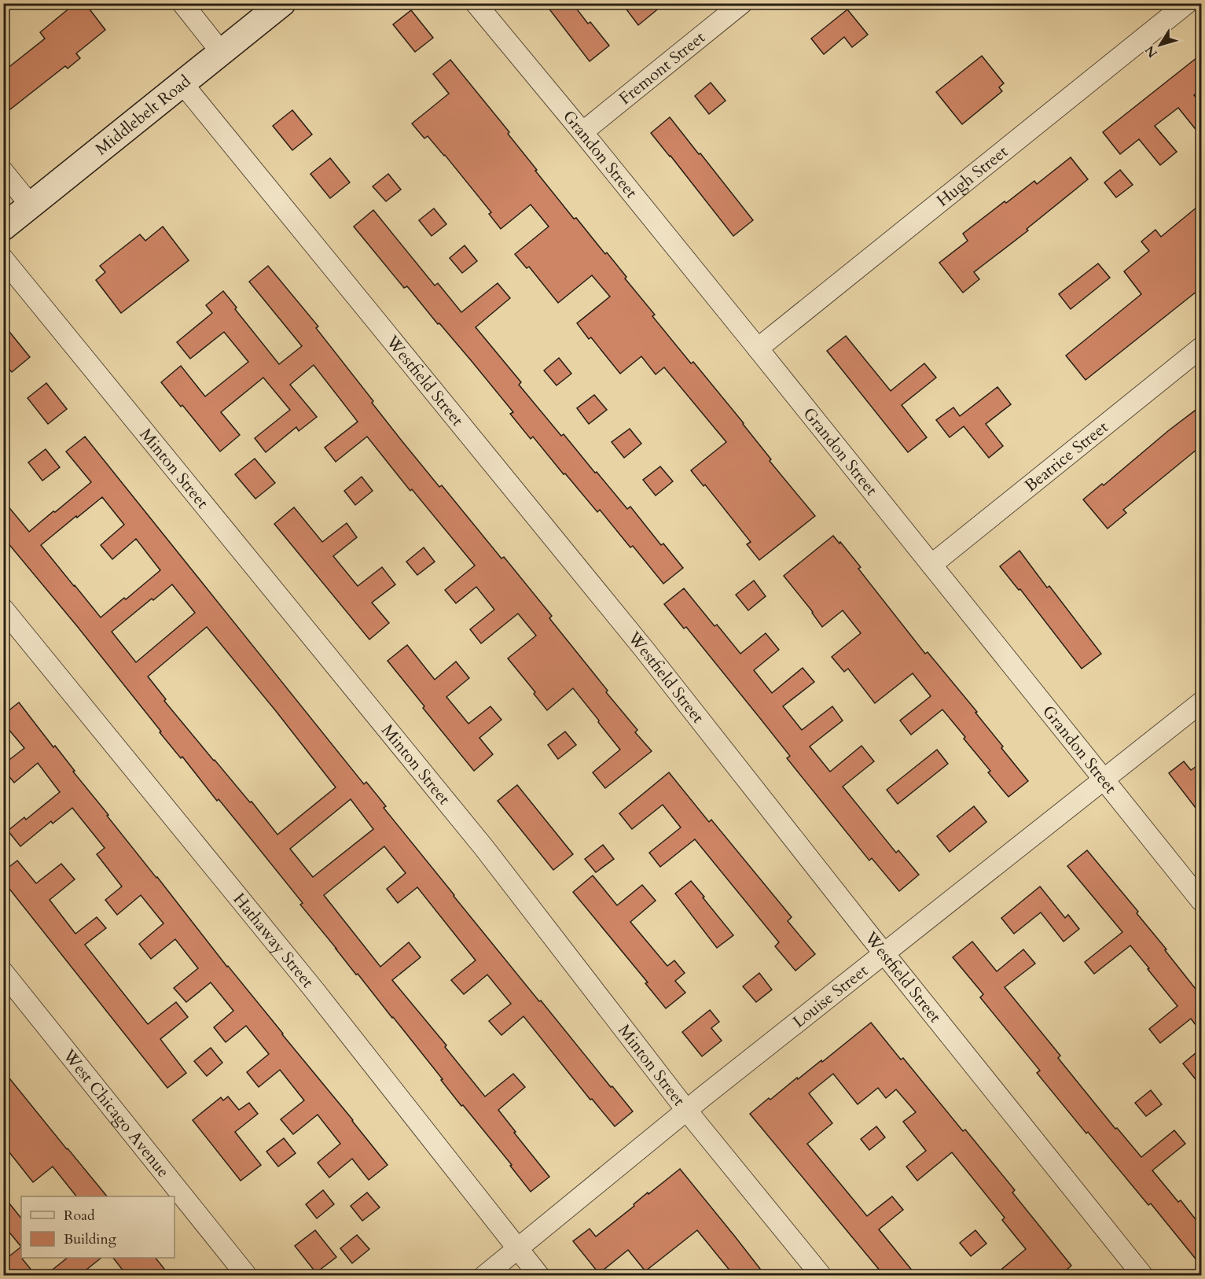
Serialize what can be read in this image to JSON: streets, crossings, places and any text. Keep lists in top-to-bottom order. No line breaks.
{"streets":{"main road":["Middlebelt Road"],"street":["Fremont Street","Grandon Street","Hugh Street","Westfield Street","Beatrice Street","Minton Street","Hathaway Street","Louise Street","West Chicago Avenue"]},"crossings":[["Fremont Street","Grandon Street"],["Middlebelt Road","Westfield Street"],["Grandon Street","Hugh Street"],["Grandon Street","Beatrice Street"],["Grandon Street","Louise Street"],["Westfield Street","Louise Street"],["Minton Street","Louise Street"],["Hathaway Street","Louise Street"]],"legend":["Road","Building"],"north":"bottom left"}
